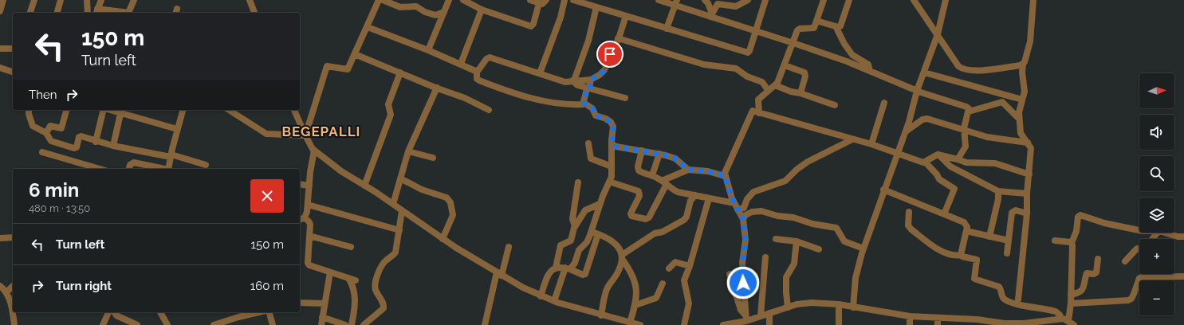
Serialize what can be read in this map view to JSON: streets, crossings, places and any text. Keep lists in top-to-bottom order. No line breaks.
{"districts":["BEGEPALLI"],"north":"right","page":{"turn":["150 m","Turn left"],"map_buttons":["+","−"],"then":"Then","heading":["6 min","480 m · 13:50"],"list":[{"name":"Turn left","value":"150 m"},{"name":"Turn right","value":"160 m"}]}}
